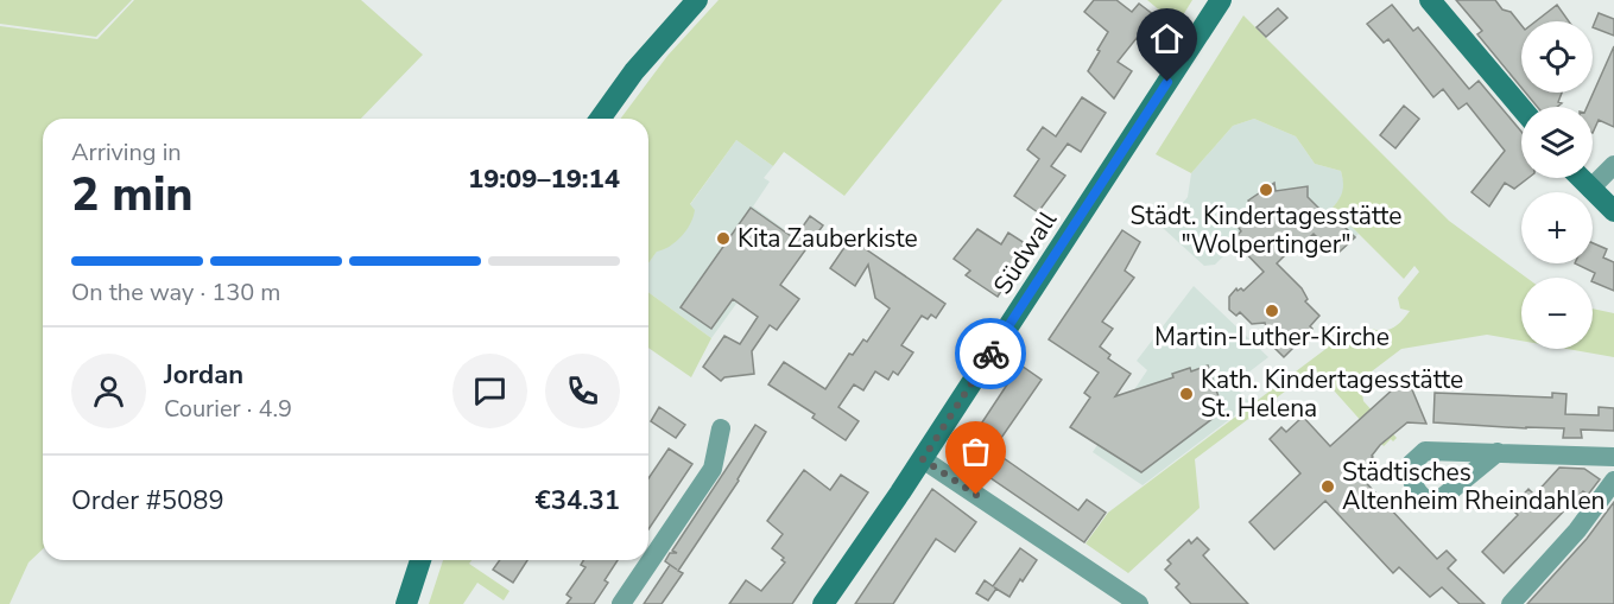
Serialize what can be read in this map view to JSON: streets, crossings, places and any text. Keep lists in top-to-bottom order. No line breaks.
{"streets":{"street":["Südwall"]},"places":["Städt. Kindertagesstätte \"Wolpertinger\"","Kita Zauberkiste","Martin-Luther-Kirche","Kath. Kindertagesstätte St. Helena","Städtisches Altenheim Rheindahlen"],"page":{"map_buttons":["+","−"],"heading":["2 min","Arriving in","19:09–19:14"],"panel":["Jordan","Courier · 4.9","Order #5089","€34.31"],"bar":"On the way · 130 m"}}
